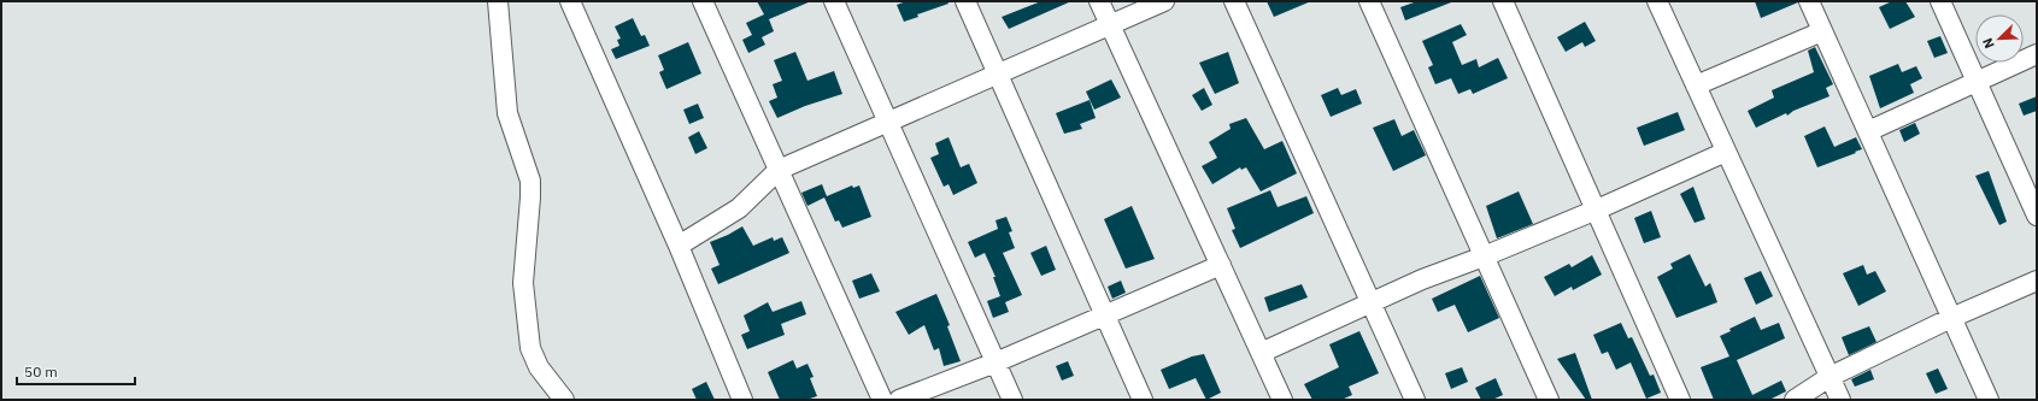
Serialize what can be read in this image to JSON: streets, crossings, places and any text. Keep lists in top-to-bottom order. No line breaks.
{"scale_bar":"50 m","north":"bottom left"}
